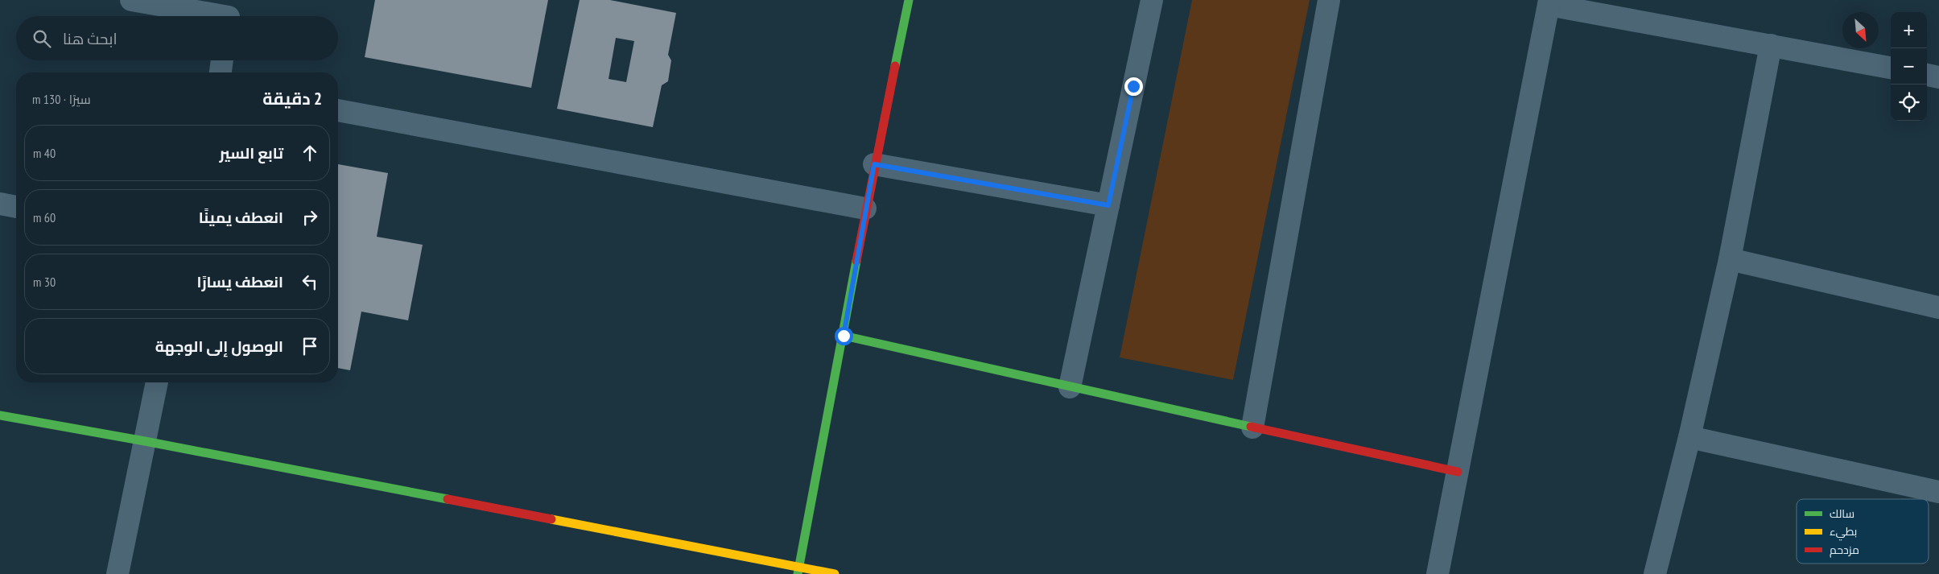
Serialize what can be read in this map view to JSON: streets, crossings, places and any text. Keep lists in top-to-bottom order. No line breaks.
{"legend":["سالك","بطيء","مزدحم"],"north":"bottom right","page":{"map_buttons":["+","−"],"search":"ابحث هنا","heading":["2 دقيقة","سيرًا · 130 m"],"list":[["تابع السير","40 m"],["انعطف يمينًا","60 m"],["انعطف يسارًا","30 m"],"الوصول إلى الوجهة"]}}
